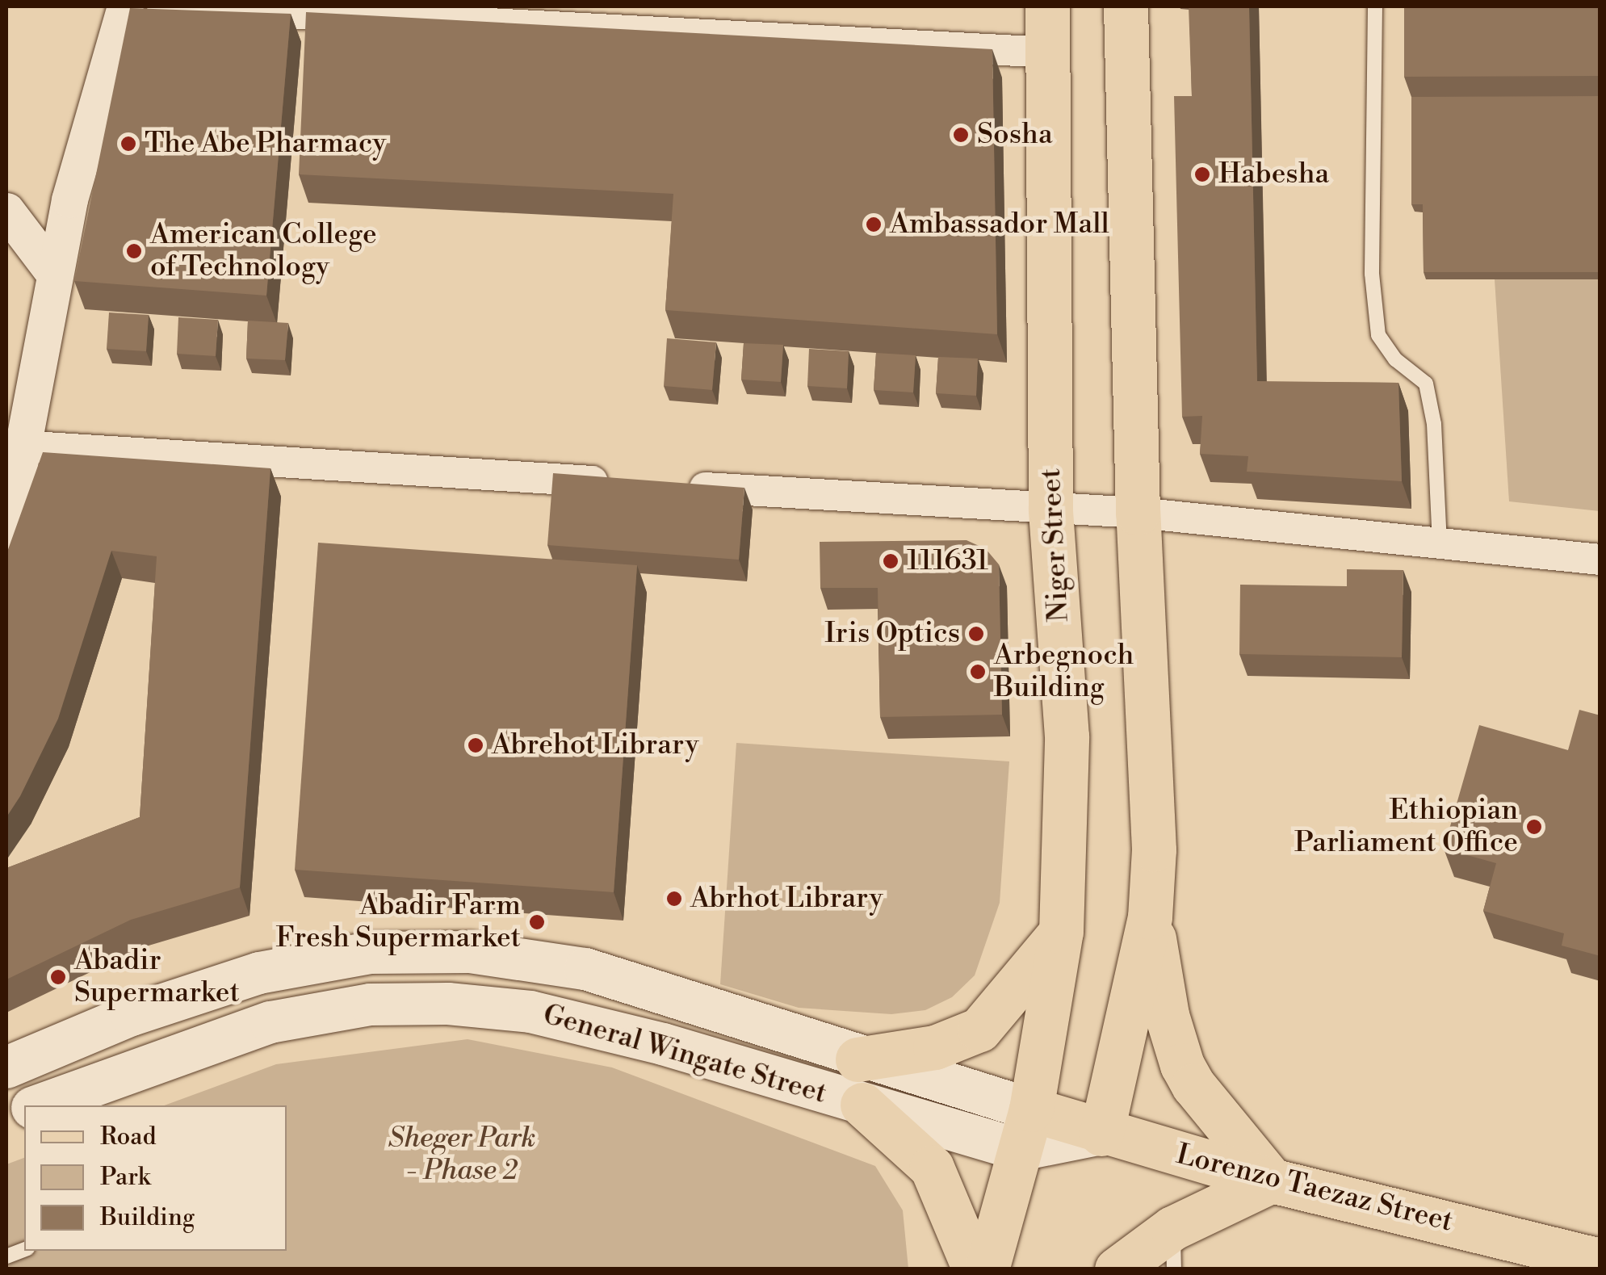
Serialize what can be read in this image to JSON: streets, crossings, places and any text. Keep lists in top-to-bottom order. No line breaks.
{"streets":{"main road":["Niger Street","General Wingate Street","Lorenzo Taezaz Street"]},"crossings":[["Niger Street","General Wingate Street"],["Niger Street","Lorenzo Taezaz Street"],["General Wingate Street","Lorenzo Taezaz Street"]],"parks":["Sheger Park - Phase 2"],"places":["Sosha","The Abe Pharmacy","Habesha","Ambassador Mall","American College of Technology","111631","Iris Optics","Arbegnoch Building","Abrehot Library","Ethiopian Parliament Office","Abrhot Library","Abadir Farm Fresh Supermarket","Abadir Supermarket"],"legend":["Road","Park","Building"]}
